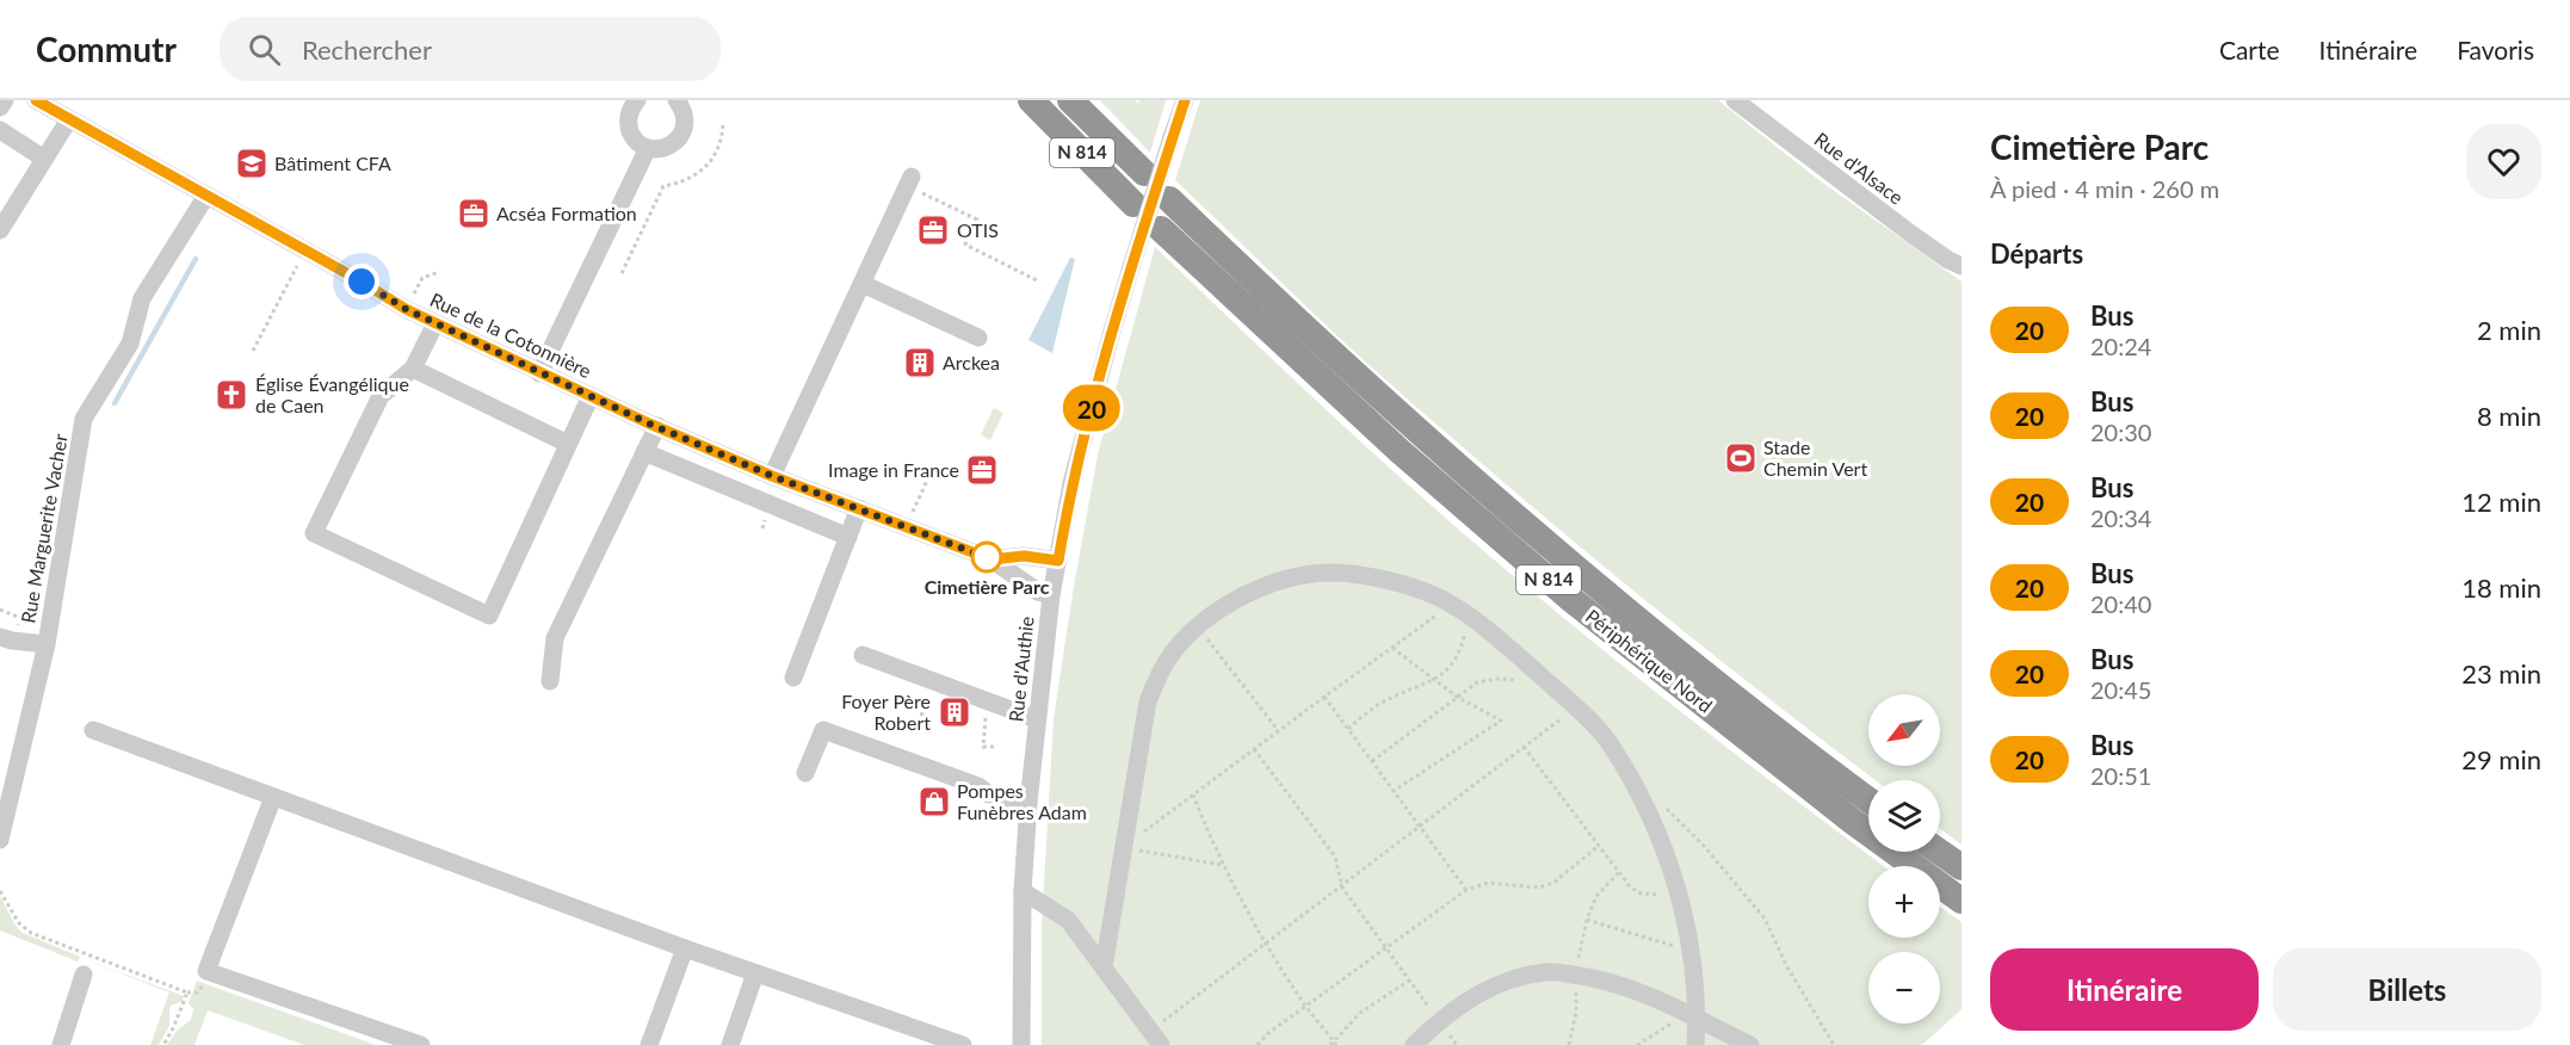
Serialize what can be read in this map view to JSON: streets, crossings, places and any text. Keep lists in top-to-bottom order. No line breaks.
{"streets":{"highway":["N 814","Périphérique Nord"],"street":["Rue d'Alsace","Rue de la Cotonnière","Rue Marguerite Vacher","Rue d'Authie"]},"crossings":[["Rue de la Cotonnière","Rue Marguerite Vacher"],["Rue de la Cotonnière","Rue d'Authie"]],"places":{"school or university":["Bâtiment CFA"],"office":["Acséa Formation","OTIS","Image in France"],"building":["Arckea","Foyer Père Robert"],"church":["Église Évangélique de Caen"],"sports":["Stade Chemin Vert"],"other":["Cimetière Parc"],"shop":["Pompes Funèbres Adam"]},"lines":["bus line 20"],"north":"bottom left","page":{"header":"Commutr","search":"Rechercher","nav":["Carte","Itinéraire","Favoris"],"on_map":"20","heading":[["Cimetière Parc","À pied · 4 min · 260 m"],"Départs"],"list":[{"mark":"20","name":"Bus","note":"20:24","value":"2 min"},{"mark":"20","name":"Bus","note":"20:30","value":"8 min"},{"mark":"20","name":"Bus","note":"20:34","value":"12 min"},{"mark":"20","name":"Bus","note":"20:40","value":"18 min"},{"mark":"20","name":"Bus","note":"20:45","value":"23 min"},{"mark":"20","name":"Bus","note":"20:51","value":"29 min"}],"map_buttons":["+","−"],"buttons":["Itinéraire","Billets"]}}
